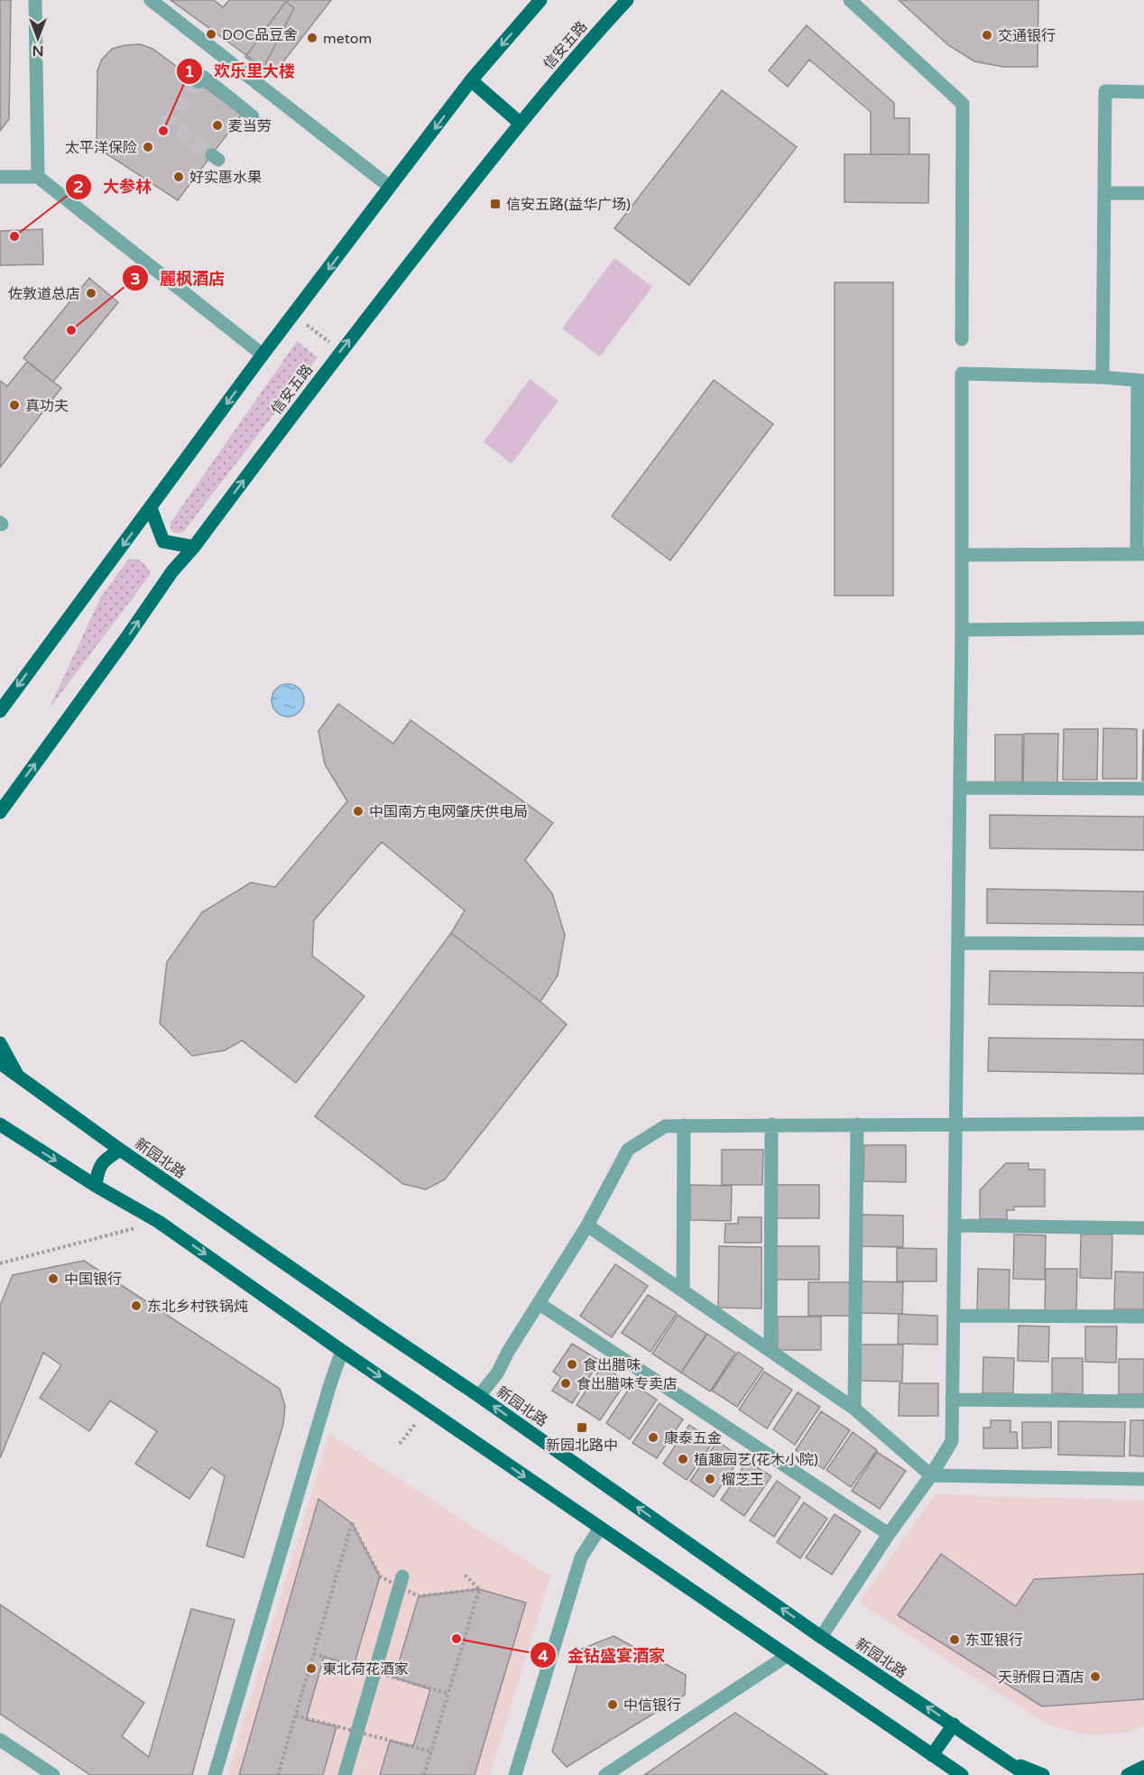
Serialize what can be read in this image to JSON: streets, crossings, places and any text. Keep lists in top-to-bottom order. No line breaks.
{"streets":{"main road":["信安五路","新园北路"]},"places":{"other":["DOC品豆舍","交通银行","metom","麦当劳","欢乐里大楼","太平洋保险","好实惠水果","大参林","佐敦道总店","麗枫酒店","真功夫","中国南方电网肇庆供电局","中国银行","东北乡村铁锅炖","食出腊味","食出腊味专卖店","康泰五金","植趣园艺(花木小院)","榴芝王","金钻盛宴酒家","东亚银行","東北荷花酒家","天骄假日酒店","中信银行"],"transit":["信安五路(益华广场)","新园北路中"]},"north":"bottom"}
